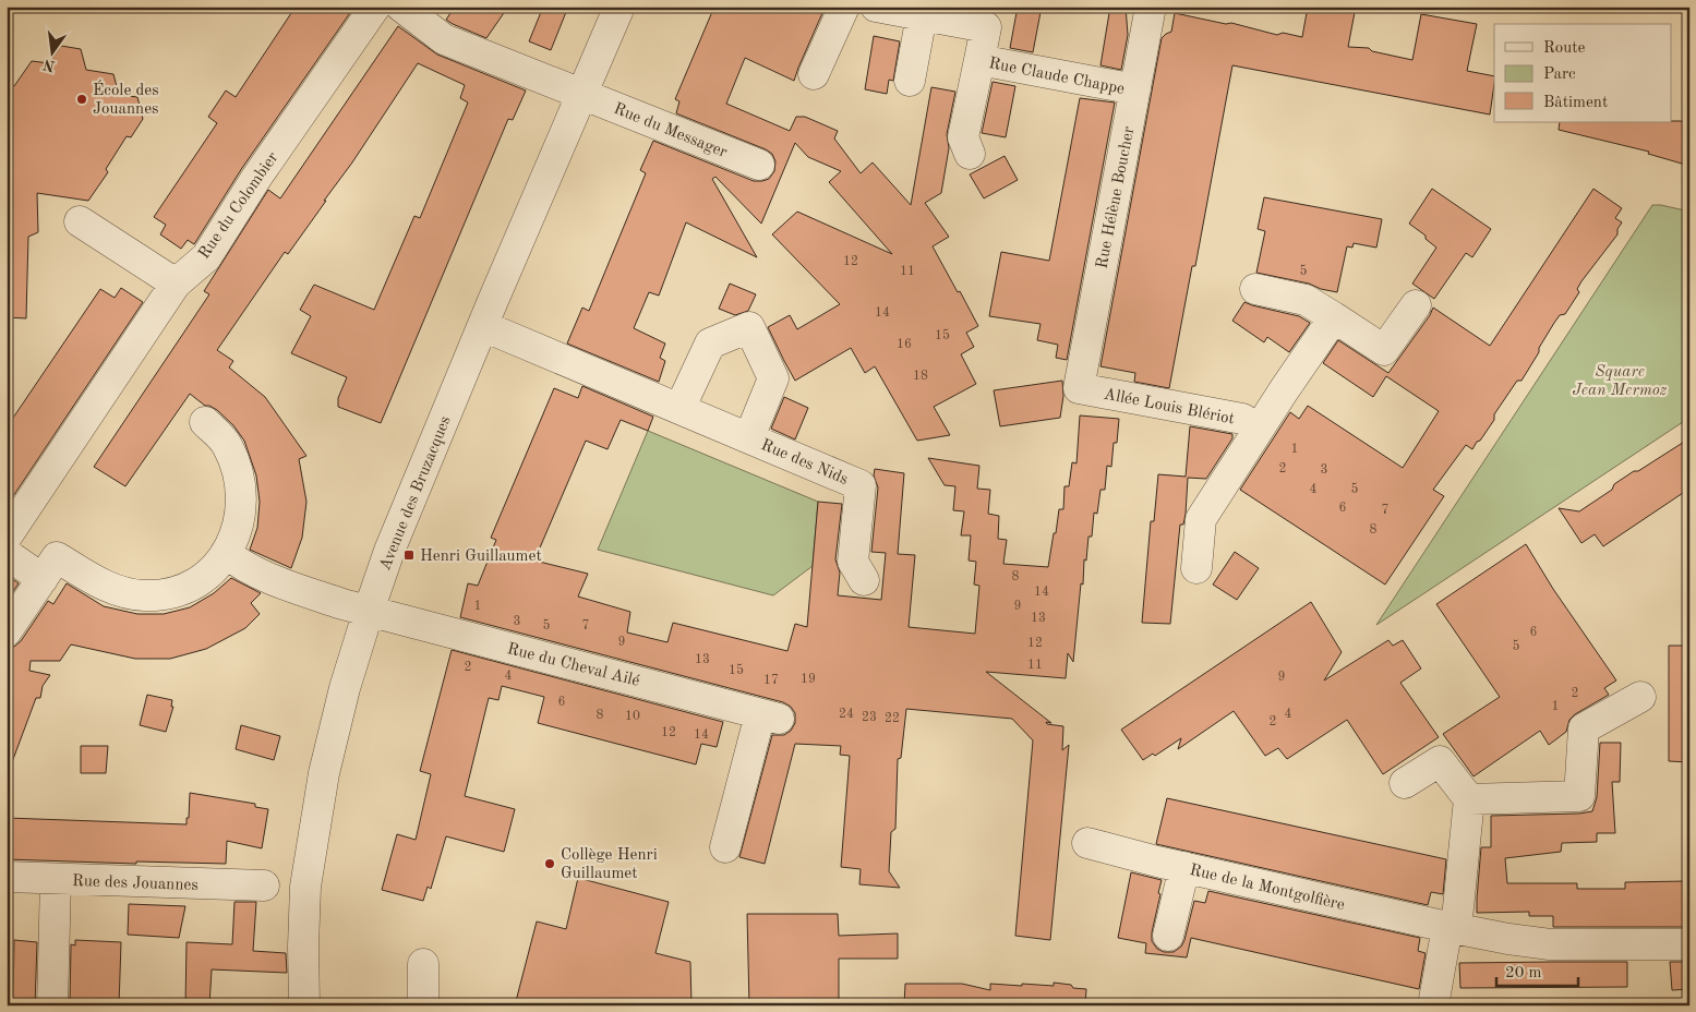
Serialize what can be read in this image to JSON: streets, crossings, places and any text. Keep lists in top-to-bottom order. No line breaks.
{"streets":{"street":["Rue Claude Chappe","Rue du Messager","Rue Hélène Boucher","Rue du Colombier","Allée Louis Blériot","Rue des Nids","Avenue des Bruzacques","Rue du Cheval Ailé","Rue des Jouannes","Rue de la Montgolfière"]},"crossings":[["Rue Claude Chappe","Rue Hélène Boucher"],["Rue du Messager","Avenue des Bruzacques"],["Rue Hélène Boucher","Allée Louis Blériot"],["Rue des Nids","Avenue des Bruzacques"],["Avenue des Bruzacques","Rue du Cheval Ailé"]],"parks":["Square Jean Mermoz"],"places":{"other":["École des Jouannes","Collège Henri Guillaumet"],"transit":["Henri Guillaumet"]},"house_numbers":["12","11","5","14","15","16","18","1","2","3","4","5","6","7","8","8","14","1","9","13","3","5","7","6","9","12","5","13","11","2","15","4","9","19","17","2","6","1","24","4","8","10","23","22","2","12","14"],"legend":["Route","Parc","Bâtiment"],"scale_bar":"20 m","north":"bottom"}
